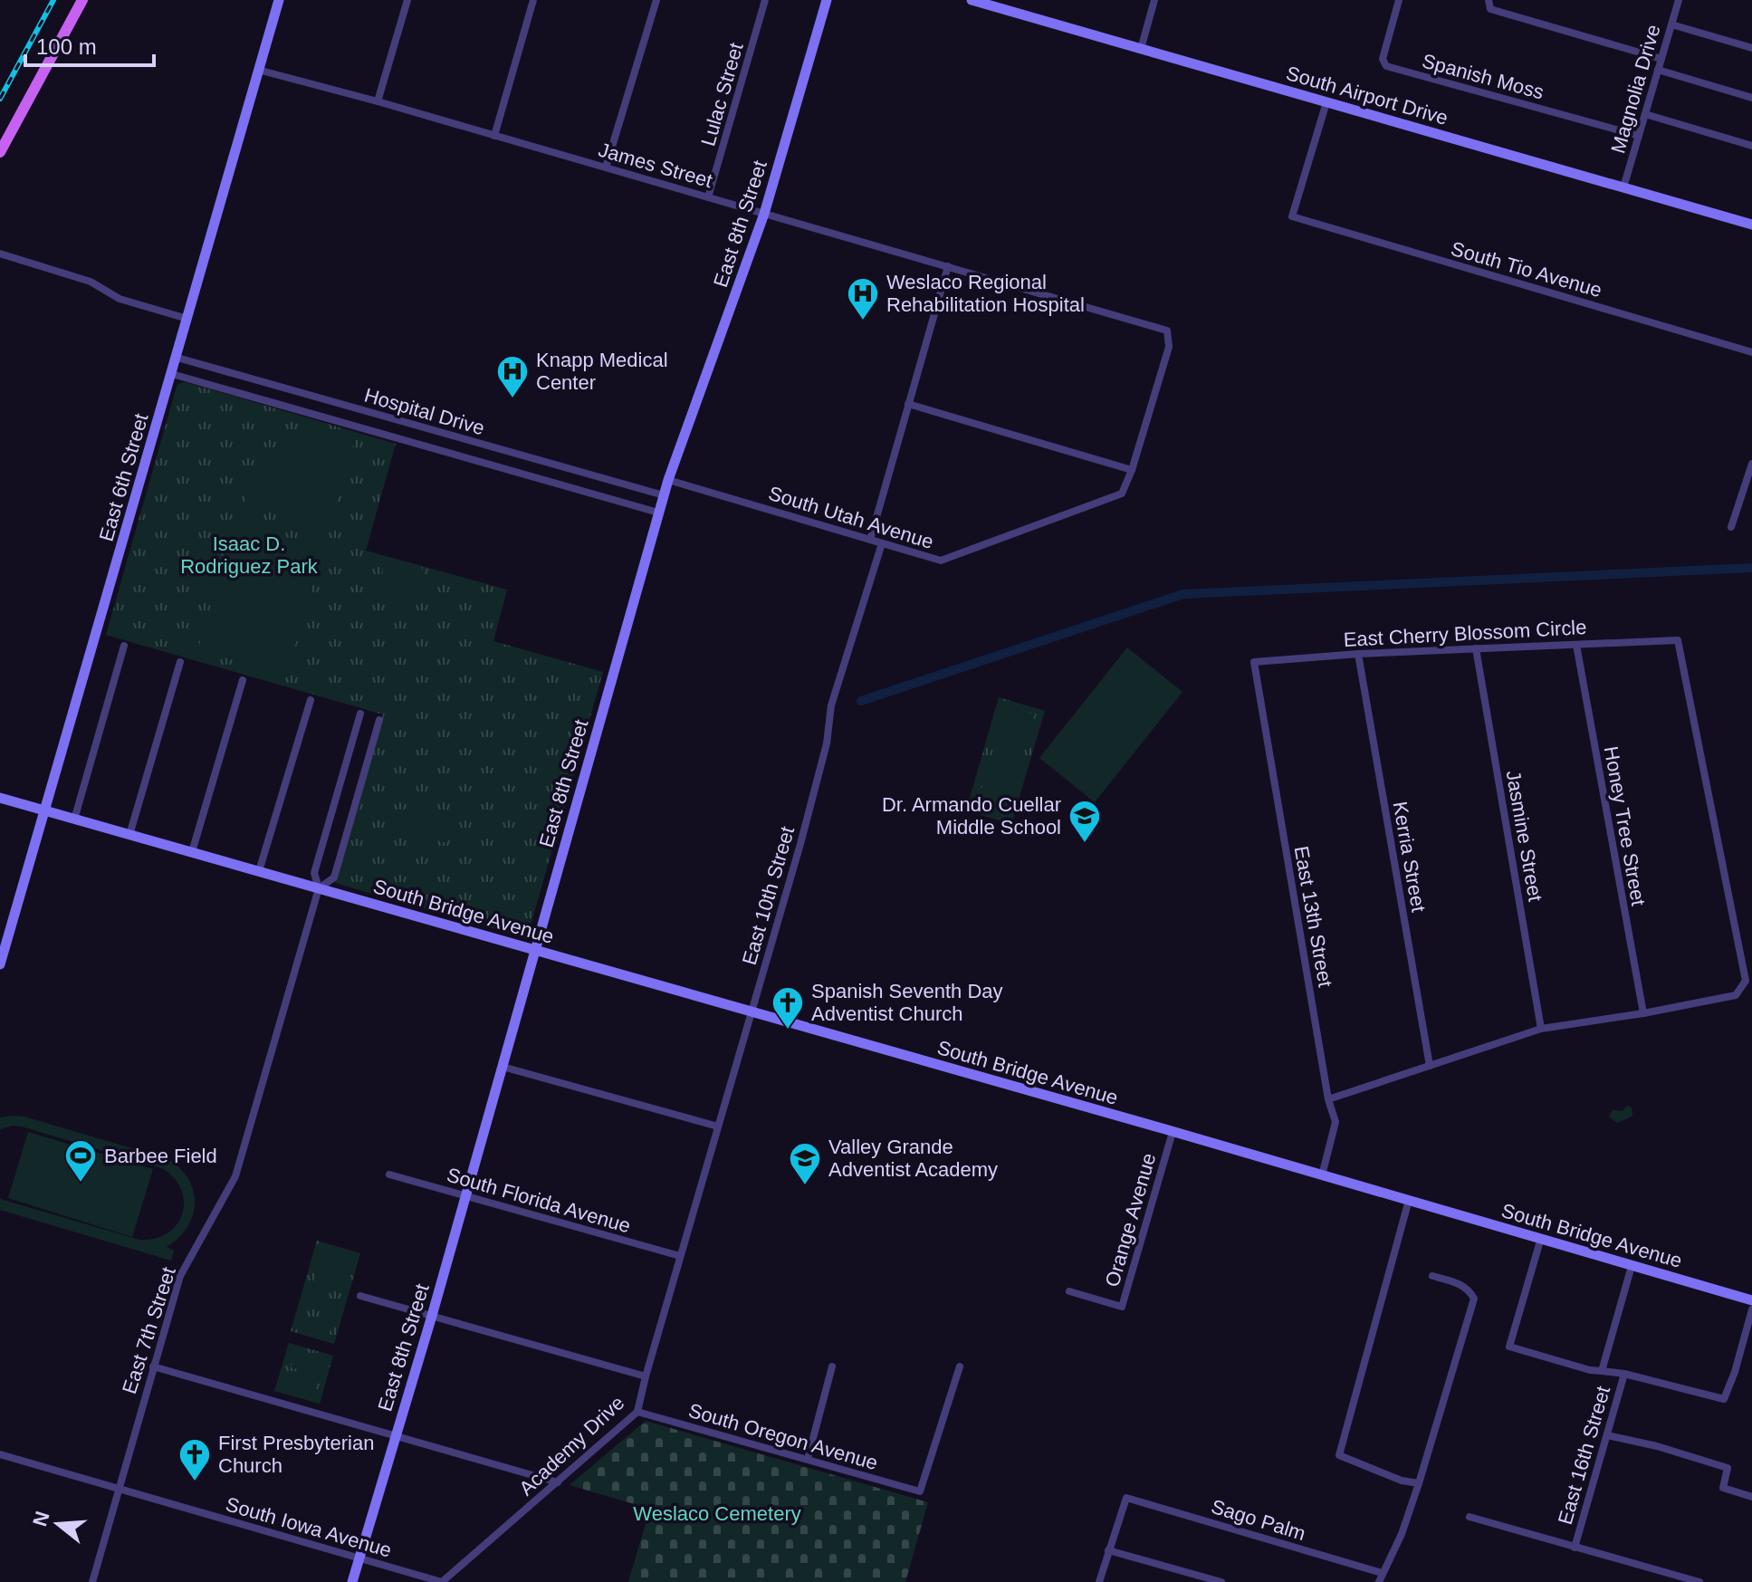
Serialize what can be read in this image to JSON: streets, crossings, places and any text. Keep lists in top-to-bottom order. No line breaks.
{"streets":{"street":["Spanish Moss","Magnolia Drive","Lulac Street","South Airport Drive","James Street","East 8th Street","South Tio Avenue","Hospital Drive","East 6th Street","South Utah Avenue","East Cherry Blossom Circle","Honey Tree Street","Jasmine Street","Kerria Street","East 10th Street","South Bridge Avenue","East 13th Street","South Florida Avenue","Orange Avenue","East 7th Street","South Oregon Avenue","Academy Drive","East 16th Street","Sago Palm","South Iowa Avenue"]},"crossings":[["Spanish Moss","Magnolia Drive"],["Magnolia Drive","South Airport Drive"],["Lulac Street","James Street"],["South Airport Drive","South Tio Avenue"],["James Street","East 8th Street"],["James Street","East 6th Street"],["James Street","South Utah Avenue"],["East 8th Street","Hospital Drive"],["East 8th Street","South Utah Avenue"],["East 8th Street","South Bridge Avenue"],["East 8th Street","South Florida Avenue"],["East 8th Street","South Iowa Avenue"],["Hospital Drive","East 6th Street"],["East 6th Street","South Bridge Avenue"],["South Utah Avenue","East 10th Street"],["East Cherry Blossom Circle","Honey Tree Street"],["East Cherry Blossom Circle","Jasmine Street"],["East Cherry Blossom Circle","Kerria Street"],["East Cherry Blossom Circle","East 13th Street"],["East 10th Street","South Bridge Avenue"],["East 10th Street","South Florida Avenue"],["East 10th Street","Academy Drive"],["South Bridge Avenue","East 13th Street"],["South Bridge Avenue","Orange Avenue"],["South Bridge Avenue","East 7th Street"],["South Bridge Avenue","East 16th Street"],["South Florida Avenue","Academy Drive"],["East 7th Street","South Iowa Avenue"],["South Oregon Avenue","Academy Drive"],["Academy Drive","South Iowa Avenue"]],"parks":["Isaac D. Rodriguez Park","Weslaco Cemetery"],"places":{"hospital":["Weslaco Regional Rehabilitation Hospital","Knapp Medical Center"],"school or university":["Dr. Armando Cuellar Middle School","Valley Grande Adventist Academy"],"church":["Spanish Seventh Day Adventist Church","First Presbyterian Church"],"sports":["Barbee Field"]},"scale_bar":"100 m","north":"left"}
